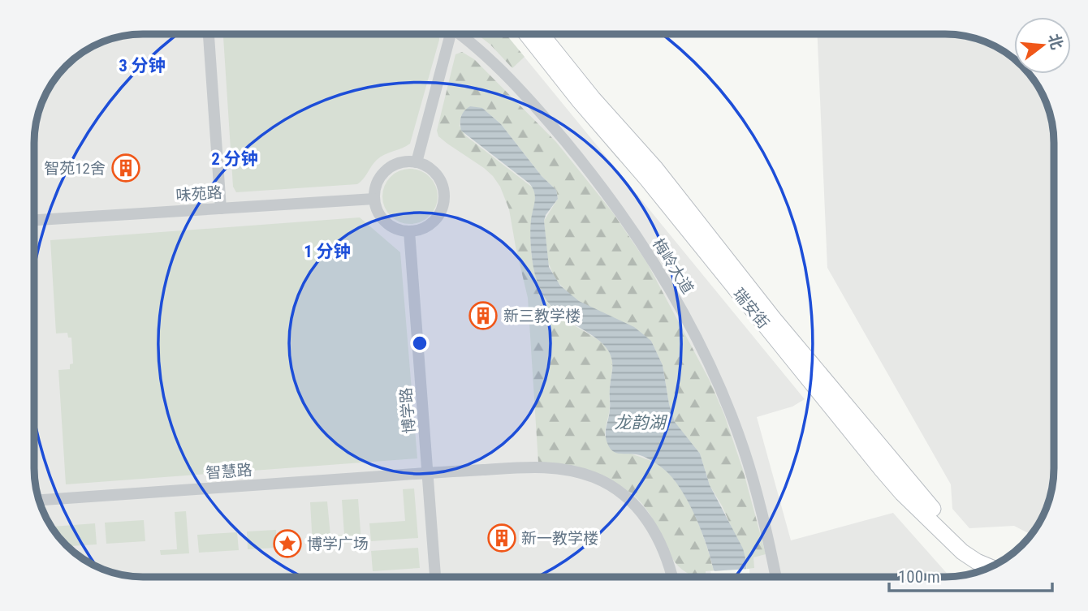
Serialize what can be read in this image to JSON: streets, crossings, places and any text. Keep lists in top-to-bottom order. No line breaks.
{"streets":{"main road":["瑞安街"],"street":["味苑路","梅岭大道","博学路","智慧路"]},"crossings":[["味苑路","博学路"],["博学路","智慧路"]],"water":["龙韵湖"],"places":{"building":["智苑12舍","新三教学楼","新一教学楼"],"place":["博学广场"]},"scale_bar":"100 m","north":"right","rings":["3 分钟","2 分钟","1 分钟"]}
